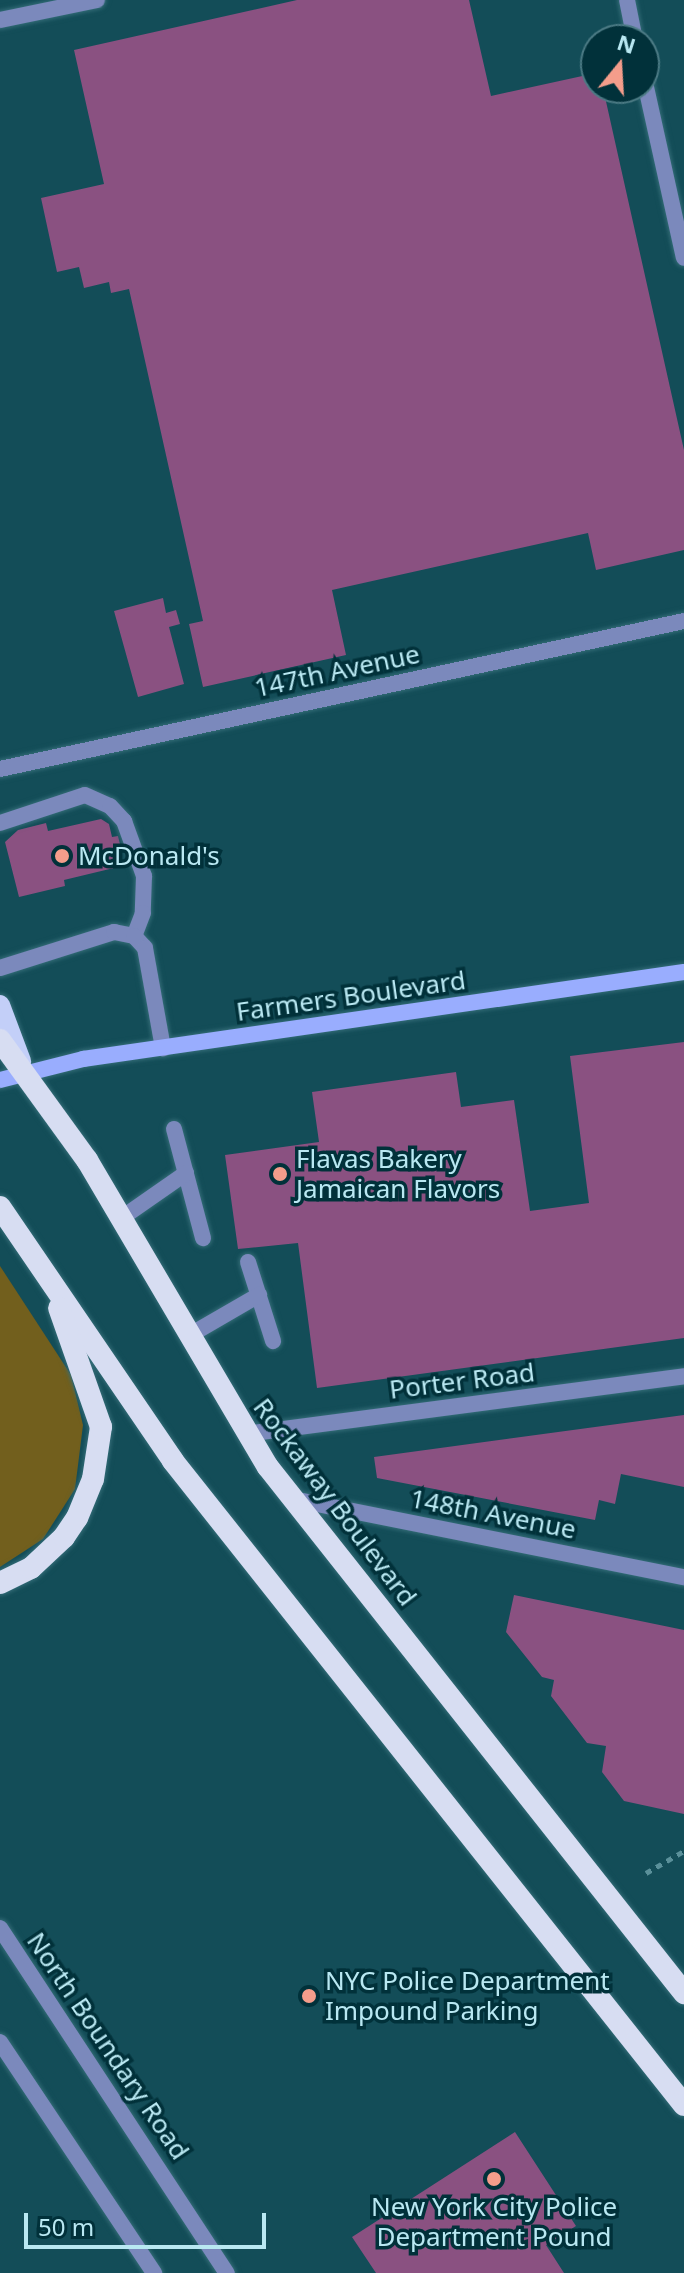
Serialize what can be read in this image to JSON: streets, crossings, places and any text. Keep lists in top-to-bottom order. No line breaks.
{"streets":{"highway":["Rockaway Boulevard"],"main road":["Farmers Boulevard"],"street":["147th Avenue","Porter Road","148th Avenue","North Boundary Road"]},"crossings":[["Farmers Boulevard","Rockaway Boulevard"],["Porter Road","Rockaway Boulevard"],["Rockaway Boulevard","148th Avenue"]],"places":["McDonald's","Flavas Bakery Jamaican Flavors","NYC Police Department Impound Parking","New York City Police Department Pound"],"scale_bar":"50 m","north":"top"}
